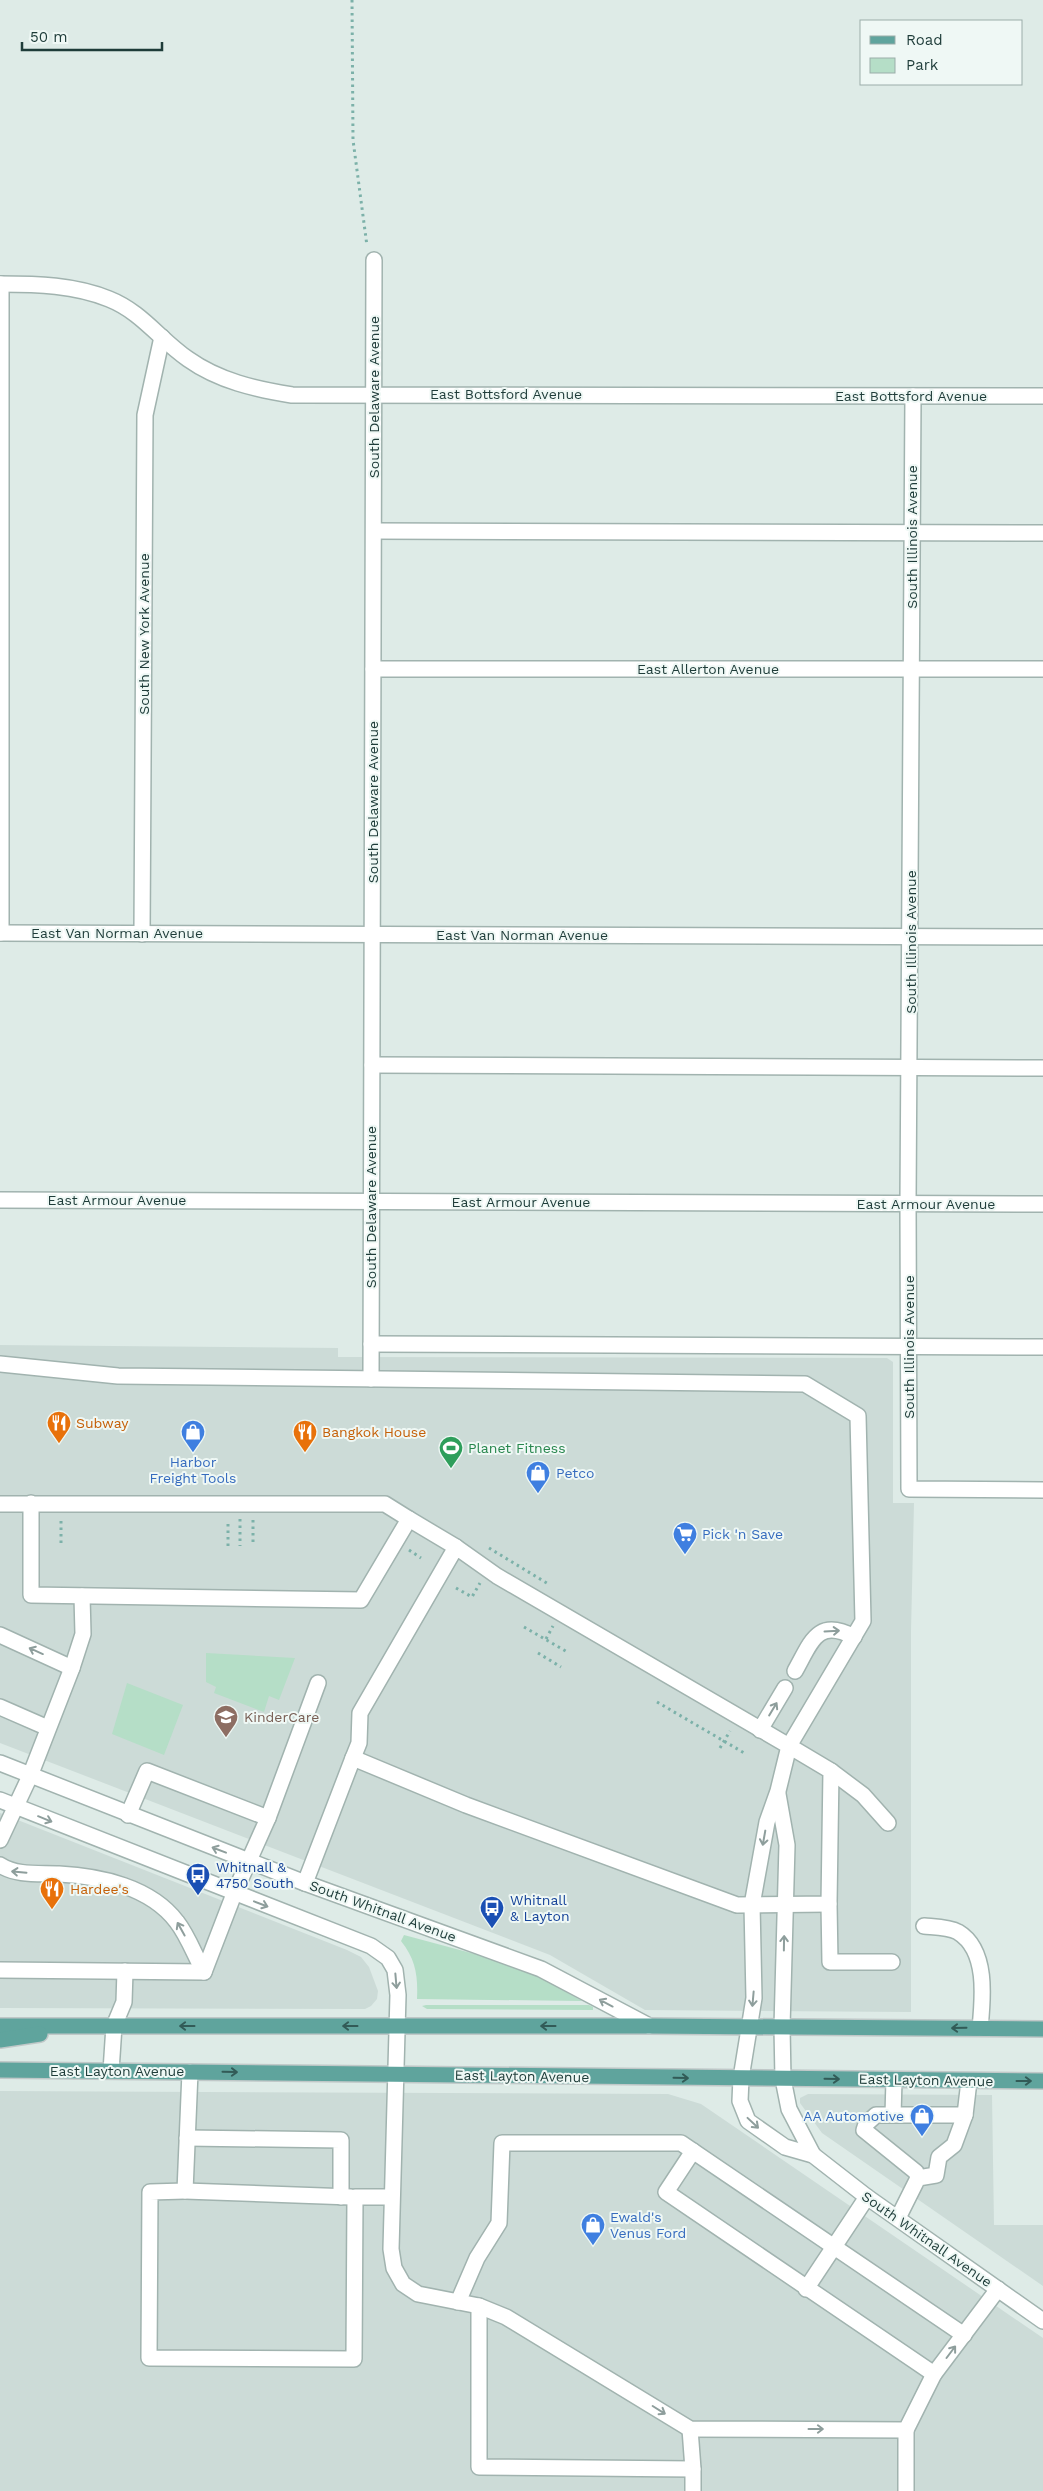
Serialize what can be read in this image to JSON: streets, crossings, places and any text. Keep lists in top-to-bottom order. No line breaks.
{"streets":{"main road":["East Layton Avenue"],"street":["East Bottsford Avenue","South Delaware Avenue","South Illinois Avenue","South New York Avenue","East Allerton Avenue","East Van Norman Avenue","East Armour Avenue","South Whitnall Avenue"]},"crossings":[["East Bottsford Avenue","South Delaware Avenue"],["East Bottsford Avenue","South Illinois Avenue"],["East Bottsford Avenue","South New York Avenue"],["South Delaware Avenue","East Allerton Avenue"],["South Delaware Avenue","East Van Norman Avenue"],["South Delaware Avenue","East Armour Avenue"],["South Delaware Avenue","South Whitnall Avenue"],["South Illinois Avenue","East Allerton Avenue"],["South Illinois Avenue","East Van Norman Avenue"],["South Illinois Avenue","East Armour Avenue"],["South New York Avenue","East Van Norman Avenue"],["South Whitnall Avenue","East Layton Avenue"]],"places":{"restaurant":["Subway","Bangkok House","Hardee's"],"shop":["Harbor Freight Tools","Petco","AA Automotive","Ewald's Venus Ford"],"sports":["Planet Fitness"],"supermarket":["Pick 'n Save"],"school or university":["KinderCare"],"bus stop":["Whitnall & 4750 South","Whitnall & Layton"]},"legend":["Road","Park"],"scale_bar":"50 m"}
